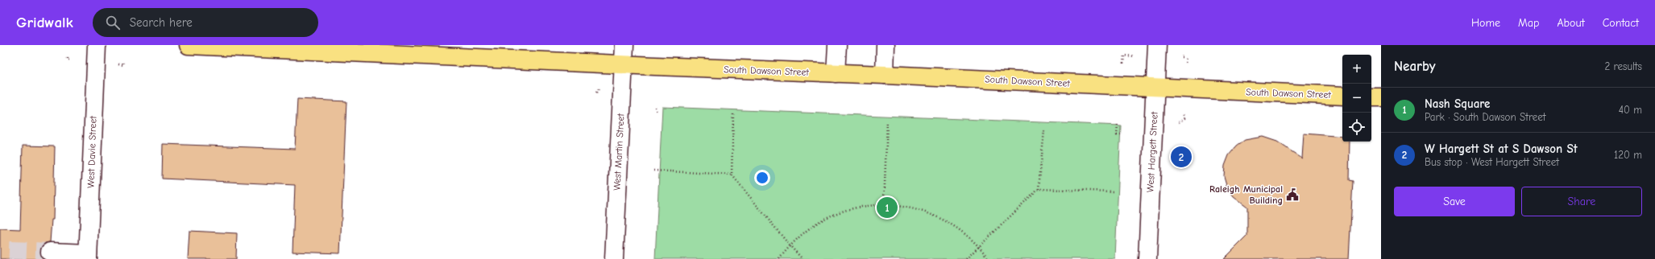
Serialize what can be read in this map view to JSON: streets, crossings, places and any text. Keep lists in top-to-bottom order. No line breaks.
{"streets":{"main road":["South Dawson Street"],"street":["West Davie Street","West Martin Street","West Hargett Street"]},"crossings":[["South Dawson Street","West Martin Street"],["South Dawson Street","West Hargett Street"]],"places":{"public building":["Raleigh Municipal Building"]},"page":{"header":"Gridwalk","search":"Search here","nav":["Home","Map","About","Contact"],"heading":["Nearby","2 results"],"map_buttons":["+","−"],"list":[{"mark":"1","name":"Nash Square","note":"Park · South Dawson Street","value":"40 m"},{"mark":"2","name":"W Hargett St at S Dawson St","note":"Bus stop · West Hargett Street","value":"120 m"}],"pins":["2","1"],"buttons":["Save","Share"]}}
